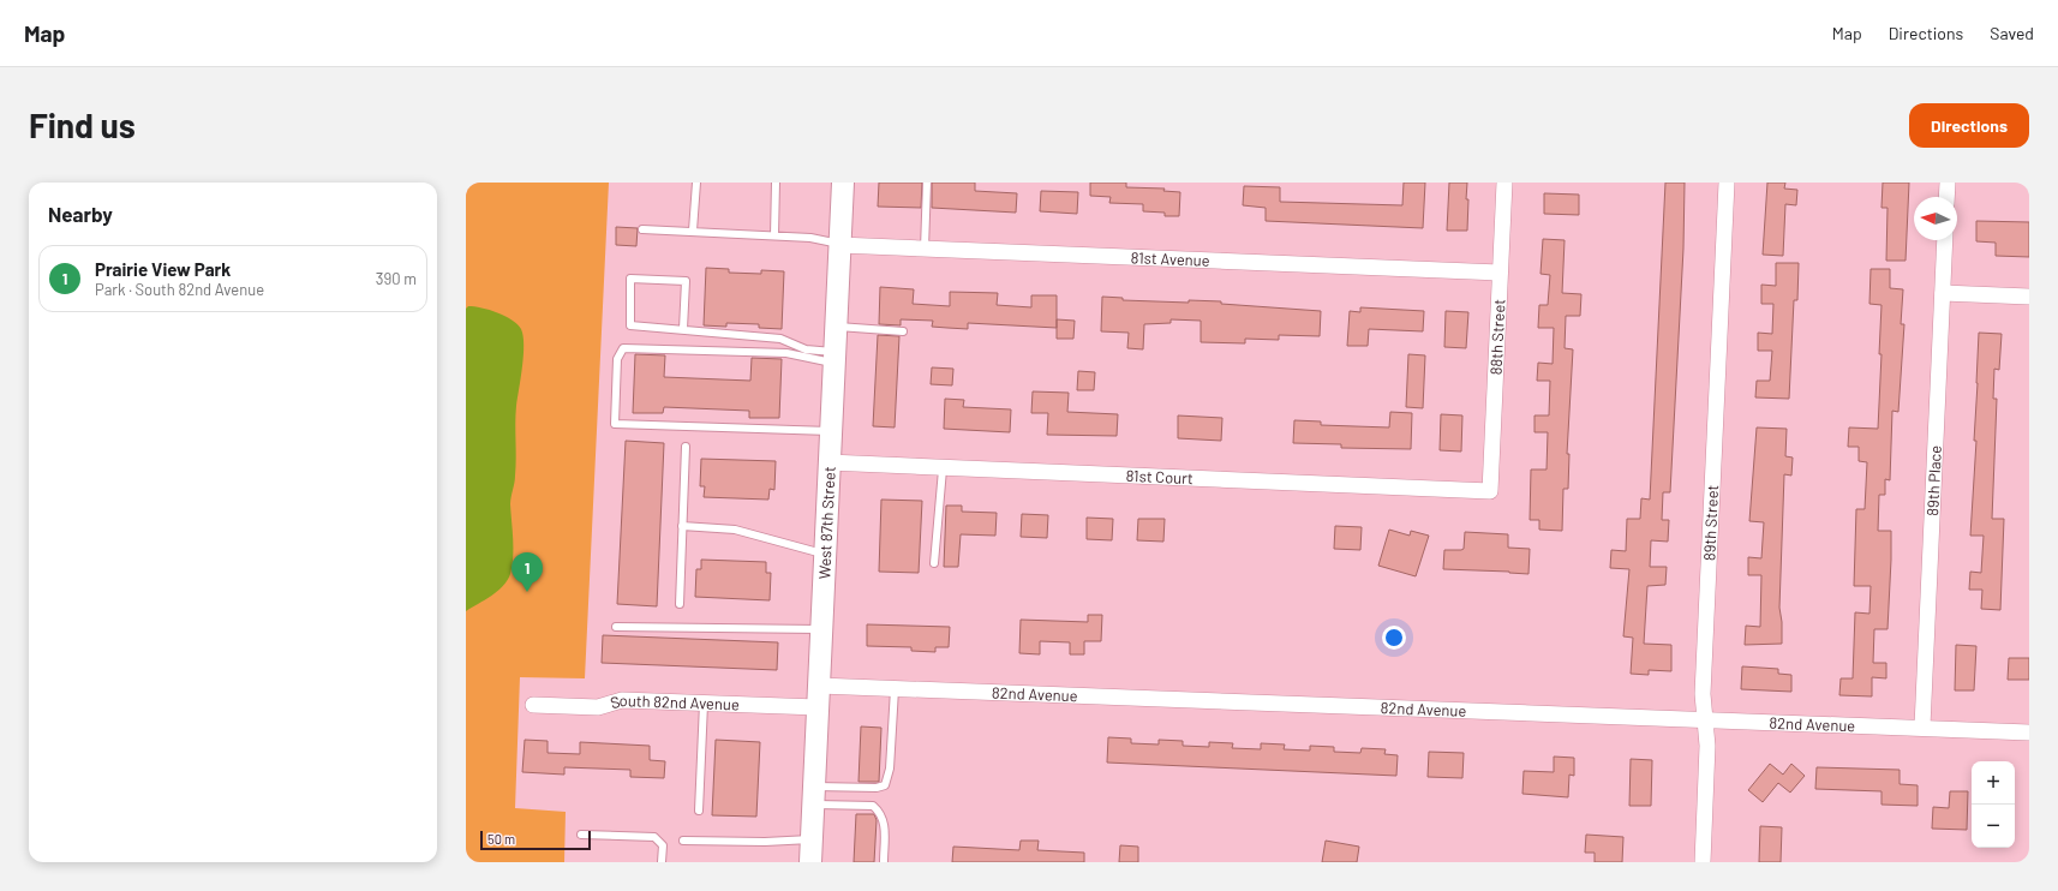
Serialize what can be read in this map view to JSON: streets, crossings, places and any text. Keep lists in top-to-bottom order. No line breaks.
{"streets":{"main road":["West 87th Street"],"street":["81st Avenue","88th Street","81st Court","89th Place","89th Street","82nd Avenue","South 82nd Avenue"]},"crossings":[["81st Avenue","88th Street"],["81st Avenue","West 87th Street"],["88th Street","81st Court"],["81st Court","West 87th Street"],["89th Place","82nd Avenue"],["West 87th Street","82nd Avenue"],["West 87th Street","South 82nd Avenue"],["89th Street","82nd Avenue"]],"scale_bar":"50 m","north":"left","page":{"header":"Map","nav":["Map","Directions","Saved"],"buttons":"Directions","title":"Find us","heading":"Nearby","list":[{"mark":"1","name":"Prairie View Park","note":"Park · South 82nd Avenue","value":"390 m"}],"pins":"1","map_buttons":["+","−"],"scale":"50 m"}}
